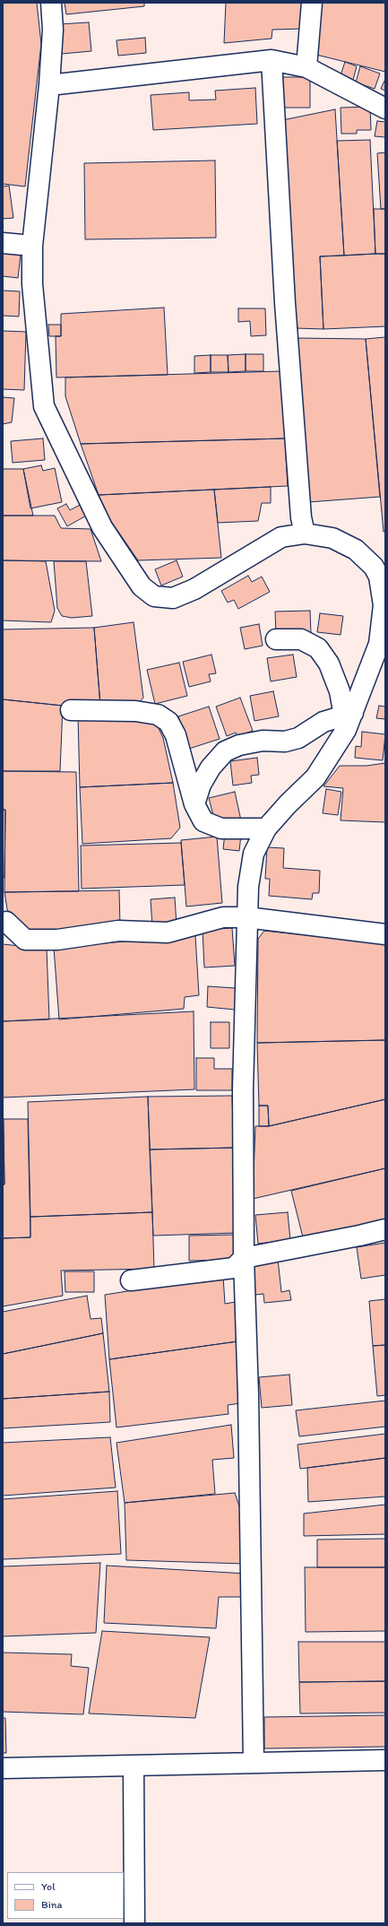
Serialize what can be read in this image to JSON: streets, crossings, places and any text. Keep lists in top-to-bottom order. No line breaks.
{"legend":["Yol","Bina"]}
